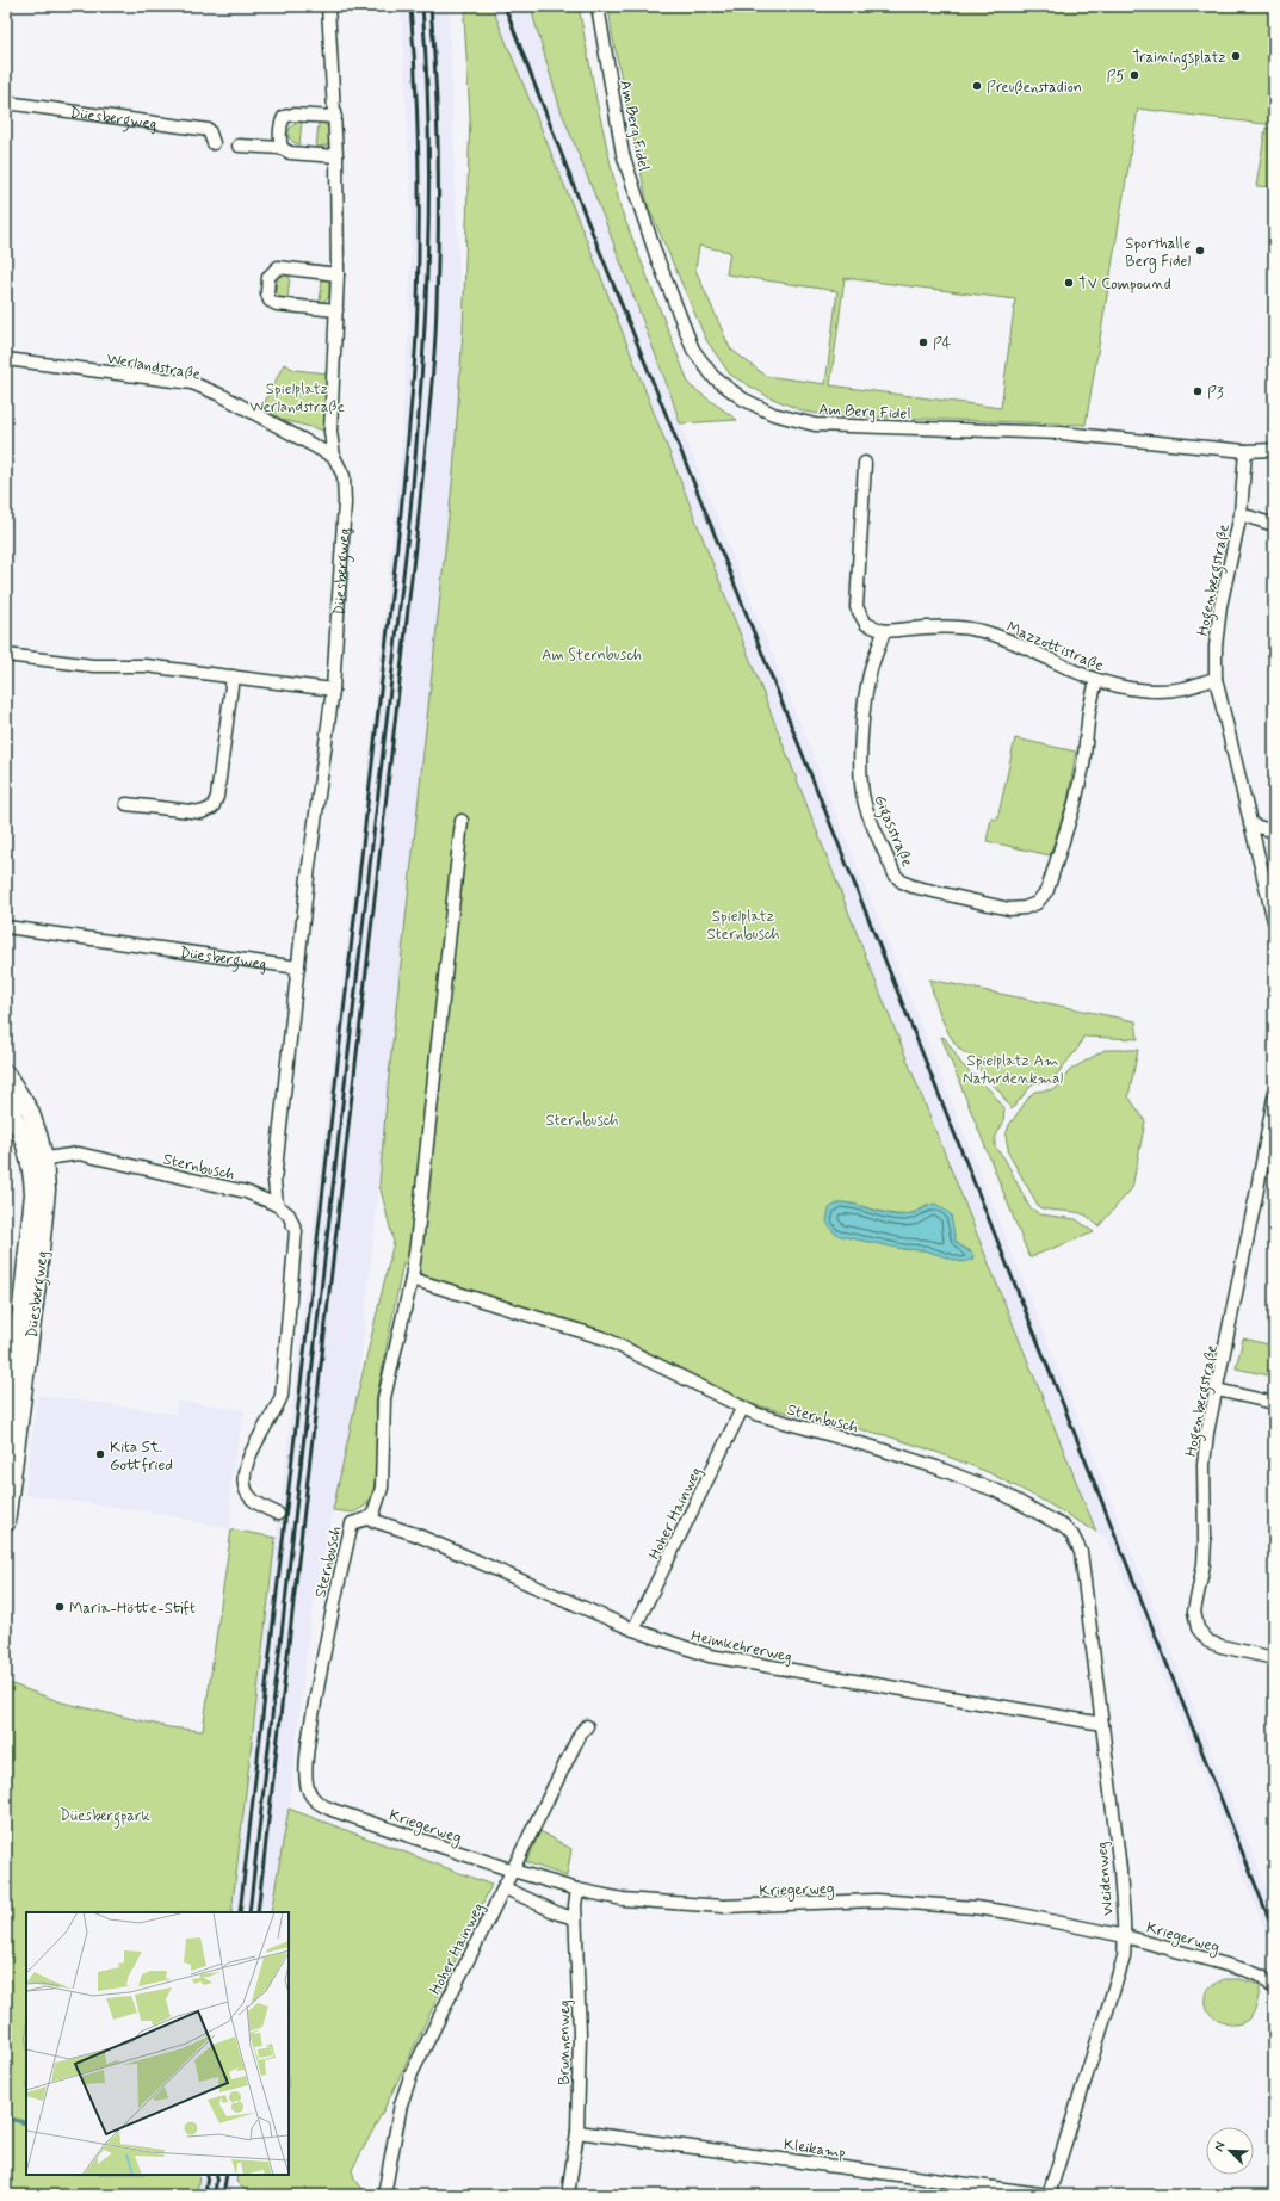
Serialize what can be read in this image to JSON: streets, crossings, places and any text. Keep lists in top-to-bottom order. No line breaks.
{"streets":{"street":["Düesbergweg","Am Berg Fidel","Werlandstraße","Hogenbergstraße","Mazzottistraße","Gigasstraße","Sternbusch","Hoher Hainweg","Heimkehrerweg","Kriegerweg","Weidenweg","Brunnenweg","Kleikamp"]},"crossings":[["Düesbergweg","Werlandstraße"],["Düesbergweg","Sternbusch"],["Am Berg Fidel","Hogenbergstraße"],["Hogenbergstraße","Mazzottistraße"],["Mazzottistraße","Gigasstraße"],["Sternbusch","Hoher Hainweg"],["Sternbusch","Heimkehrerweg"],["Sternbusch","Kriegerweg"],["Sternbusch","Weidenweg"],["Hoher Hainweg","Heimkehrerweg"],["Hoher Hainweg","Kriegerweg"],["Heimkehrerweg","Weidenweg"],["Kriegerweg","Weidenweg"],["Kriegerweg","Brunnenweg"],["Weidenweg","Kleikamp"],["Brunnenweg","Kleikamp"]],"parks":["Spielplatz Werlandstraße","Am Sternbusch","Spielplatz Sternbusch","Spielplatz Am Naturdenkmal","Sternbusch","Düesbergpark"],"places":["Trainingsplatz","P5","Preußenstadion","Sporthalle Berg Fidel","TV Compound","P4","P3","Kita St. Gottfried","Maria-Hötte-Stift"],"north":"top left"}
